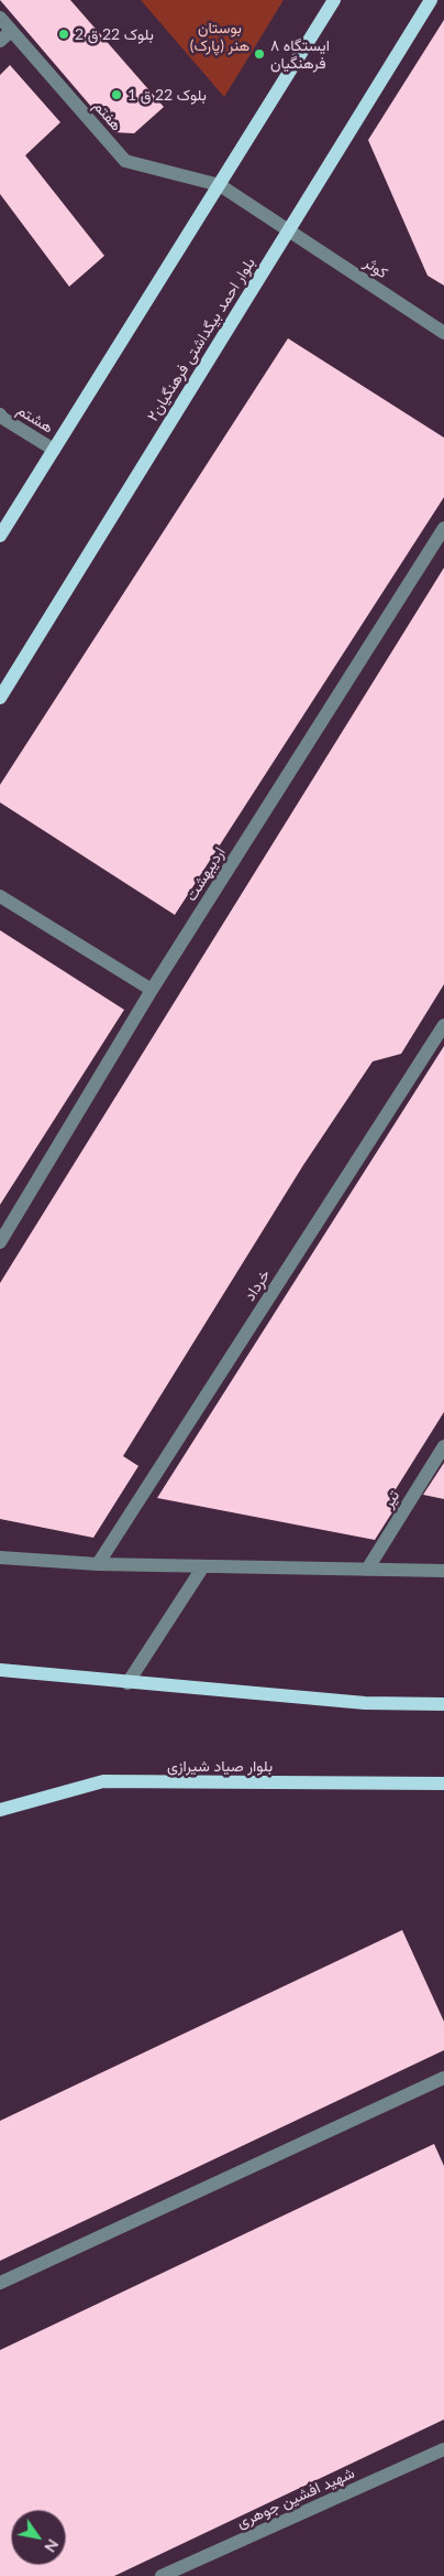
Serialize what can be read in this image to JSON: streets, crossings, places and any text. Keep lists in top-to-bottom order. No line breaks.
{"streets":{"main road":["بلوار احمد بیگداشتی فرهنگیان۲","بلوار صیاد شیرازی"],"street":["هفتم","کوثر","هشتم","اردیبهشت","خرداد","تیر","شهید افشین جوهری"]},"crossings":[["هفتم","کوثر"],["هفتم","بلوار احمد بیگداشتی فرهنگیان۲"],["کوثر","بلوار احمد بیگداشتی فرهنگیان۲"]],"parks":["بوستان (پارک) هنر"],"places":["بلوک 22 ق 2","ایستگاه ۸ فرهنگیان","بلوک 22 ق 1"],"north":"bottom right"}
